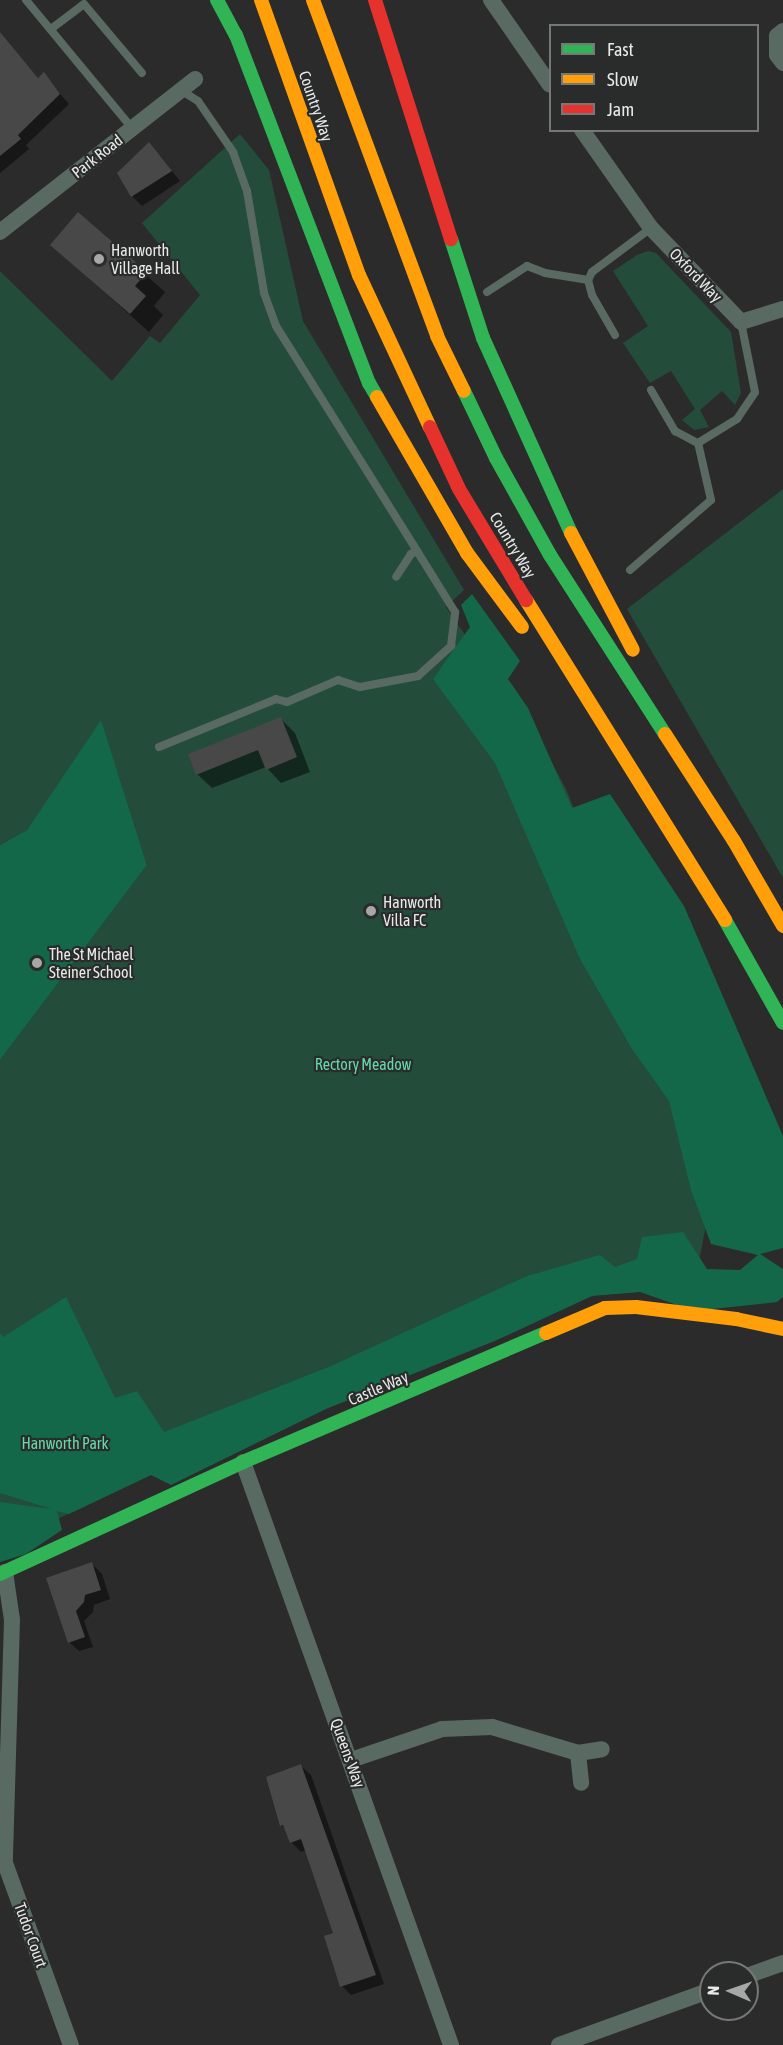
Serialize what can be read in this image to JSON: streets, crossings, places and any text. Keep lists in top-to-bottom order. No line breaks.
{"streets":{"main road":["Country Way","Castle Way"],"street":["Park Road","Oxford Way","Queens Way","Tudor Court"]},"crossings":[["Castle Way","Queens Way"],["Castle Way","Tudor Court"]],"parks":["Rectory Meadow","Hanworth Park"],"places":["Hanworth Village Hall","Hanworth Villa FC","The St Michael Steiner School"],"legend":["Fast","Slow","Jam"],"north":"left"}
